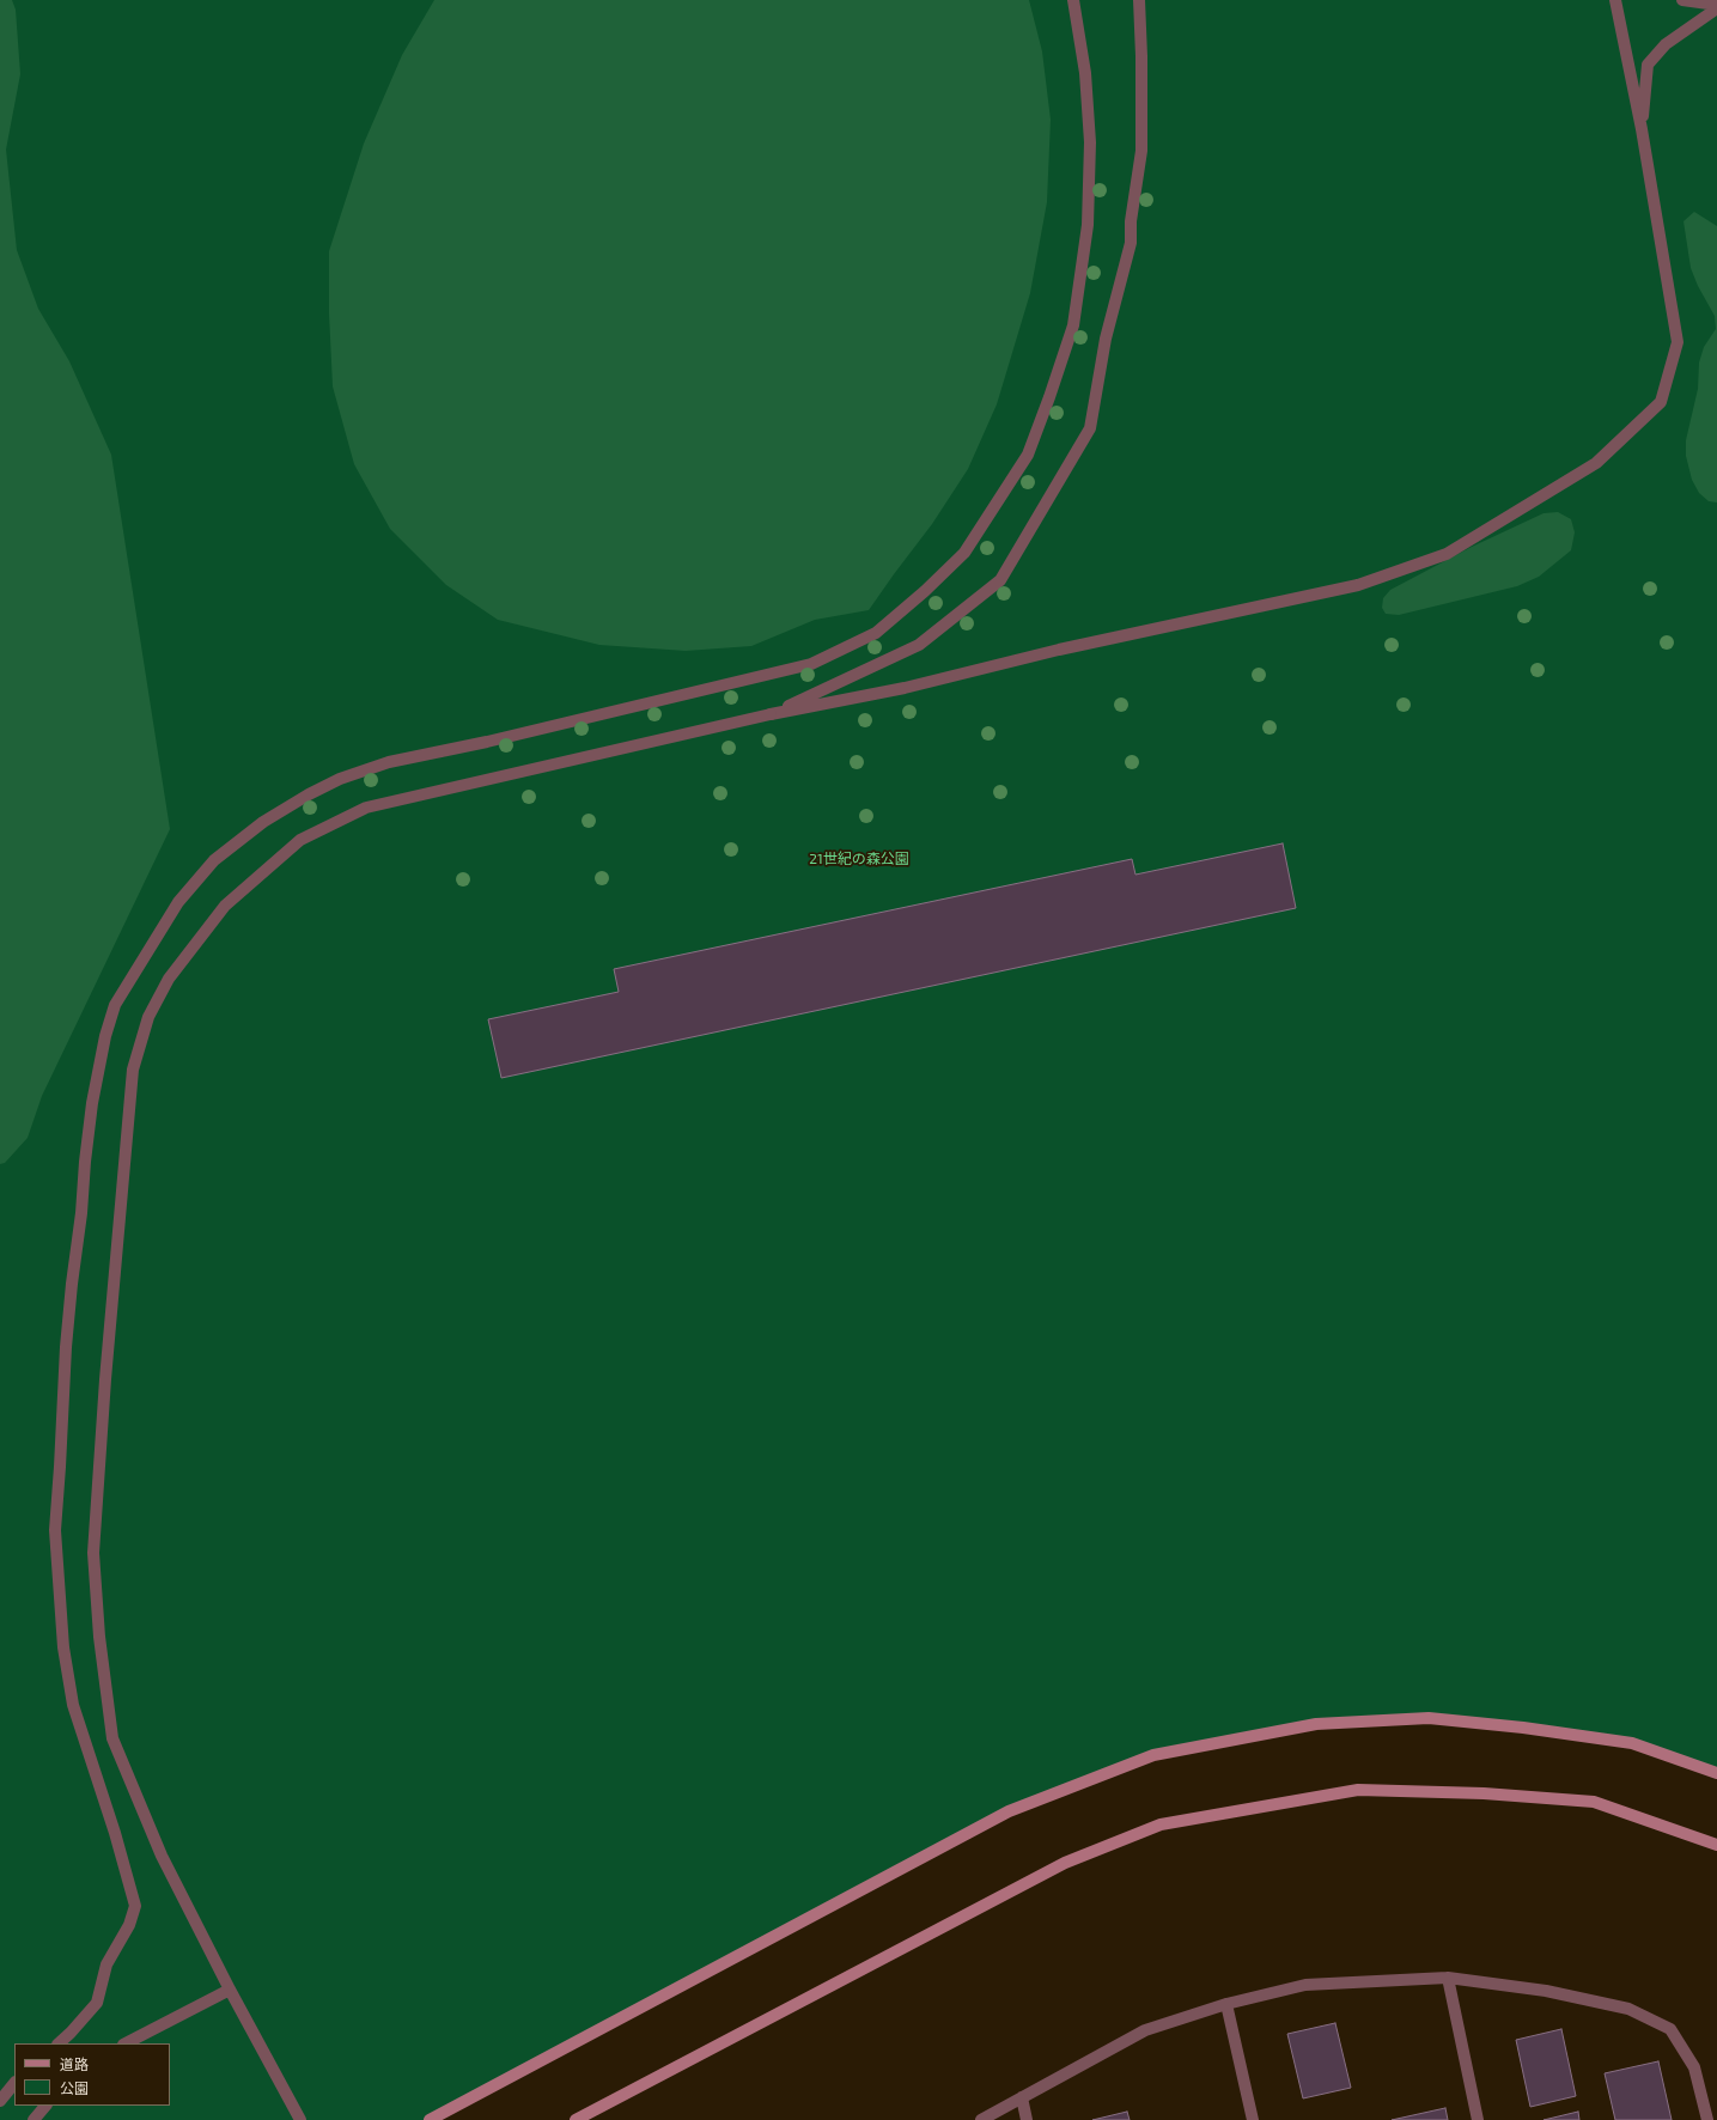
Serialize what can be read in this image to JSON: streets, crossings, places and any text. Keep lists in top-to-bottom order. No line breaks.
{"parks":["21世紀の森公園"],"legend":["道路","公園"]}
